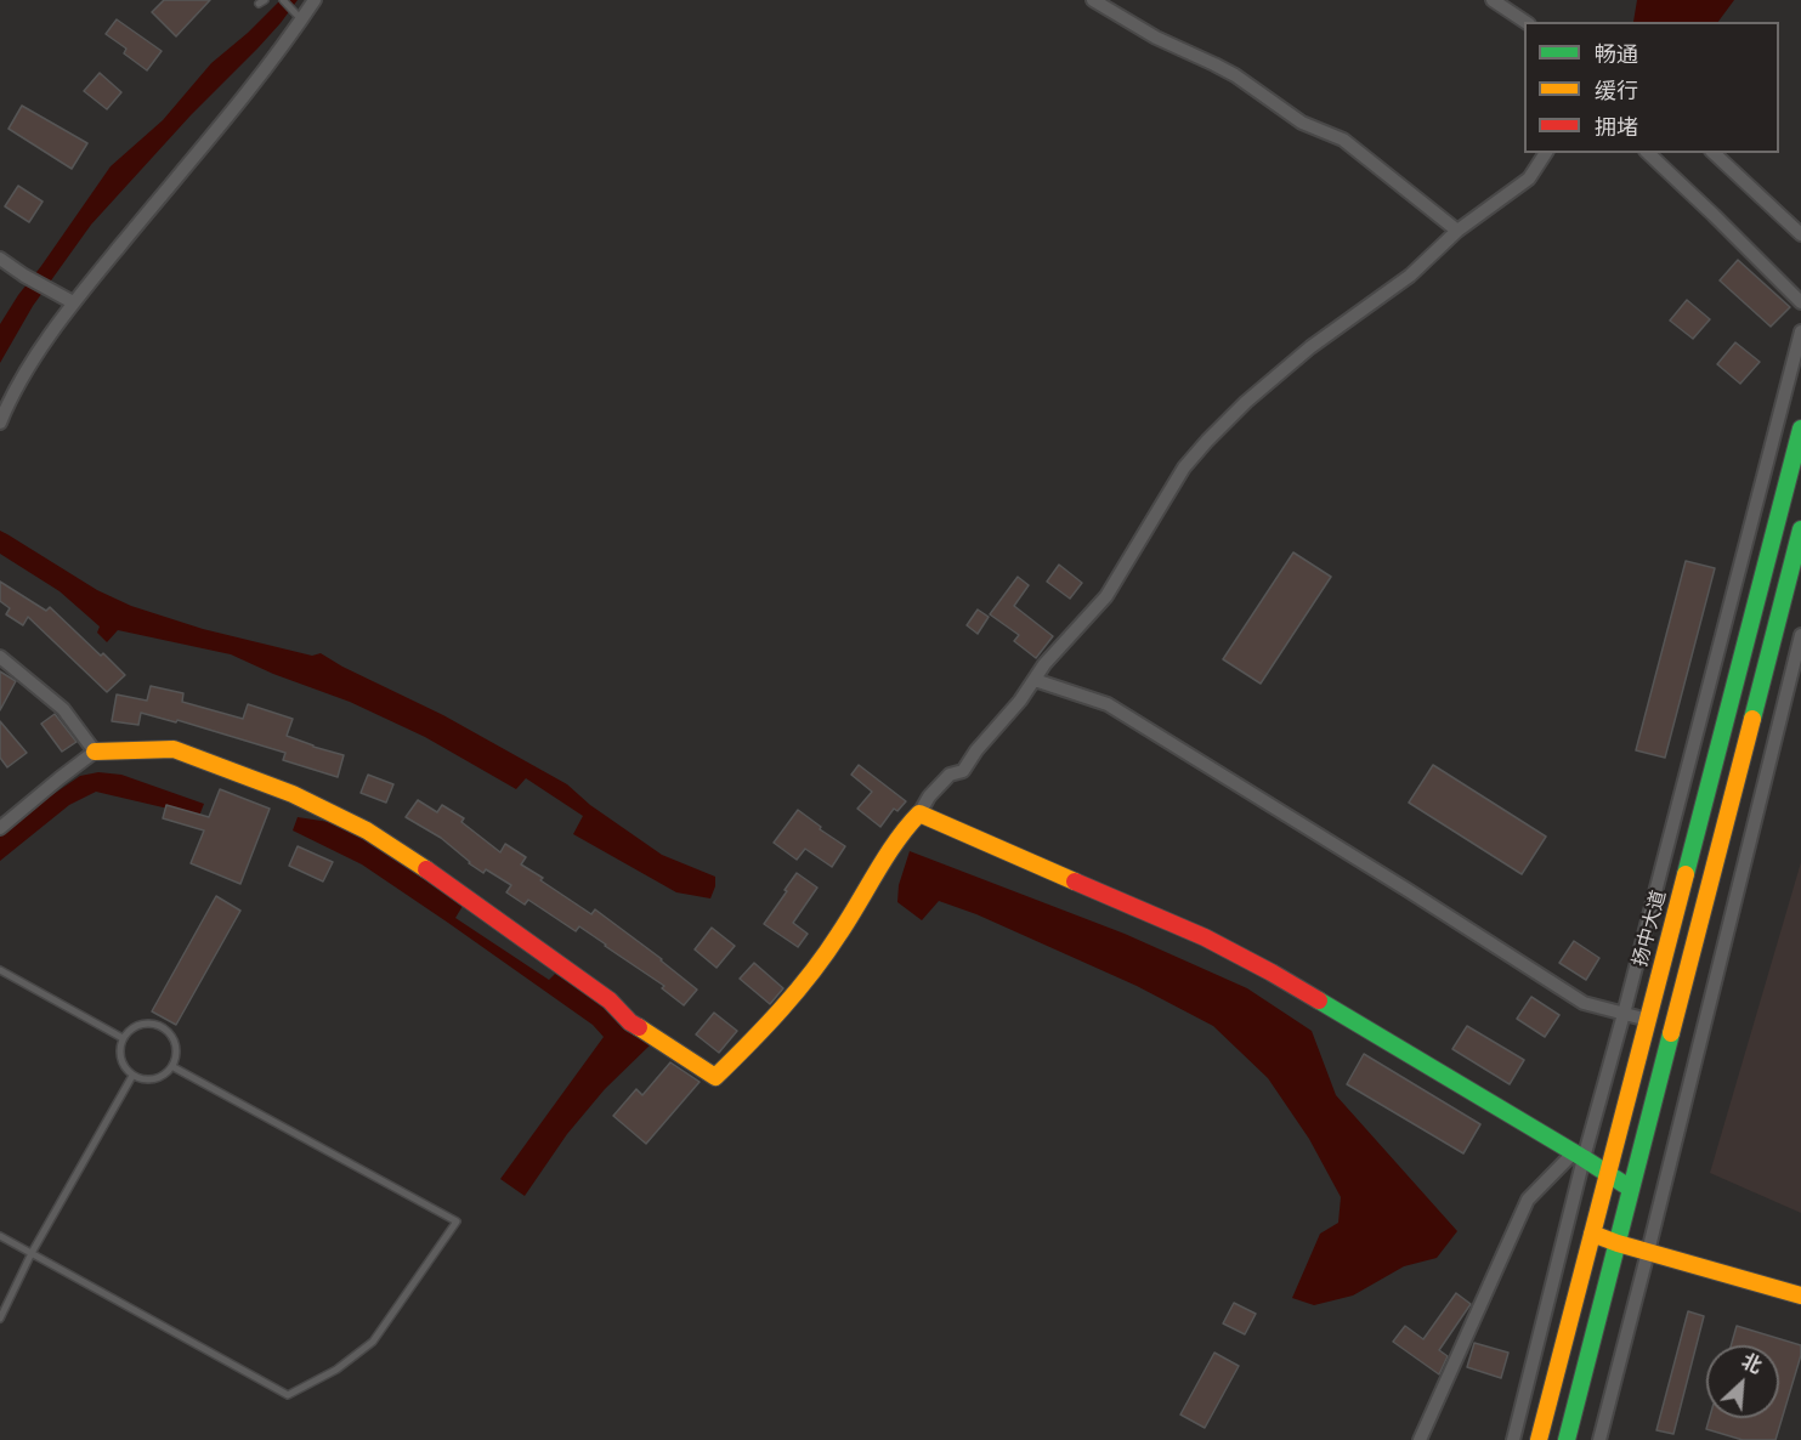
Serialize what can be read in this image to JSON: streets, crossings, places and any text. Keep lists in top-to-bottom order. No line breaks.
{"streets":{"street":["扬中大道"]},"legend":["畅通","缓行","拥堵"],"north":"top right"}
